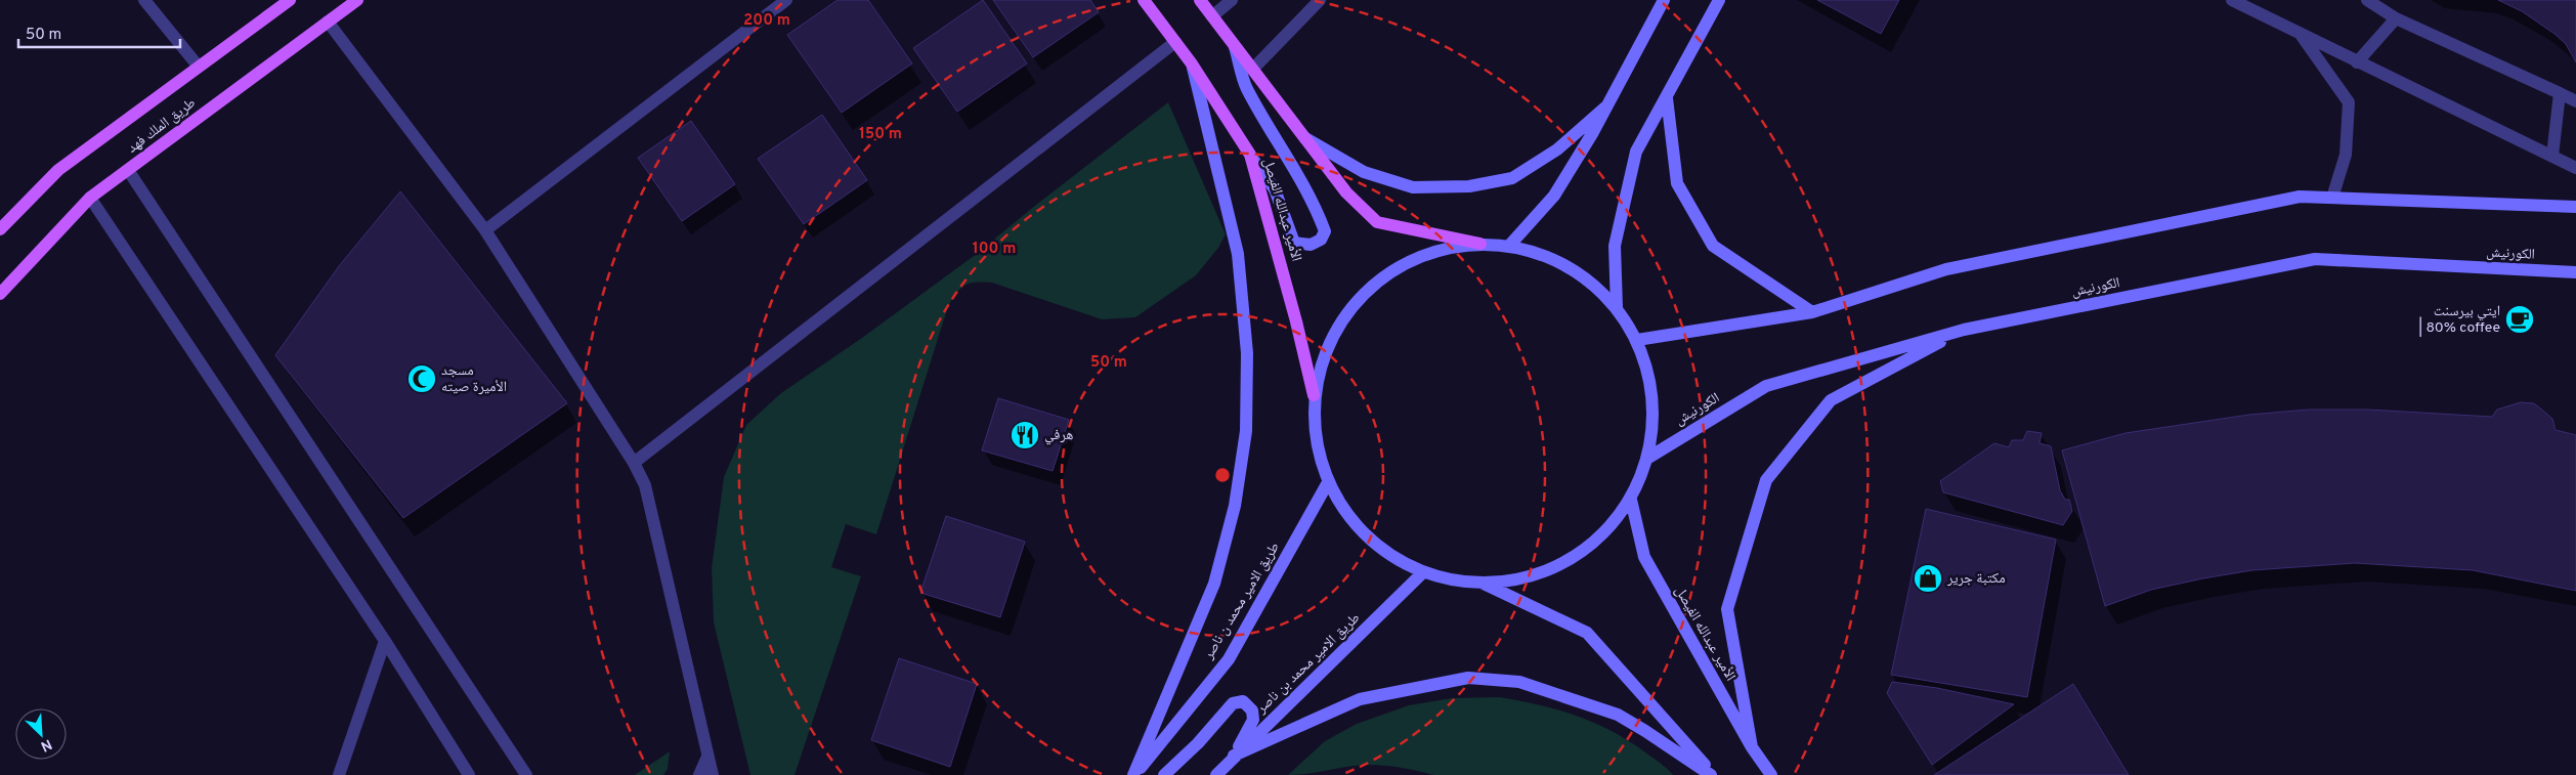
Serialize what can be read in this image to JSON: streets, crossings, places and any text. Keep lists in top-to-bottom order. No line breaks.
{"streets":{"main road":["طريق الملك فهد","الأمير عبدالله الفيصل","الكورنيش","طريق الامير محمد ن ناصر","طريق الامير محمد بن ناصر"]},"places":{"cafe":["ايتي بيرسنت | 80% coffee"],"mosque":["مسجد الأميرة صيته"],"restaurant":["هرفي"],"shop":["مكتبة جرير"]},"scale_bar":"50 m","north":"bottom right","rings":["200 m","150 m","100 m","50 m"]}
